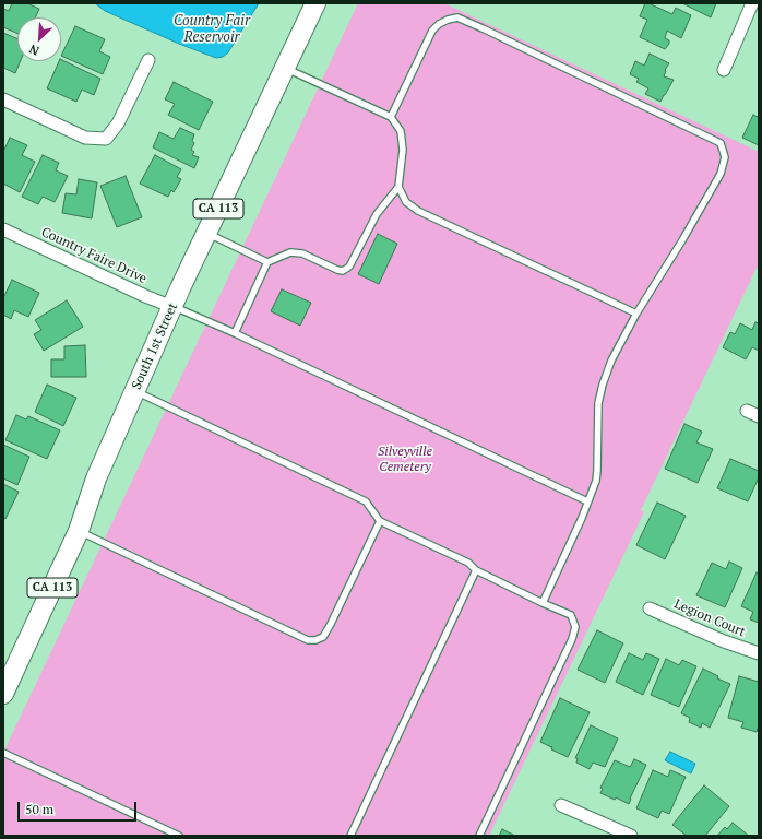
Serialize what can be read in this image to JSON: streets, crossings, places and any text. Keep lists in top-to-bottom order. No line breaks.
{"streets":{"main road":["CA 113","South 1st Street"],"street":["Country Faire Drive","Legion Court"]},"crossings":[["Country Faire Drive","South 1st Street"]],"water":["Country Fair Reservoir"],"parks":["Silveyville Cemetery"],"scale_bar":"50 m","north":"bottom left"}
